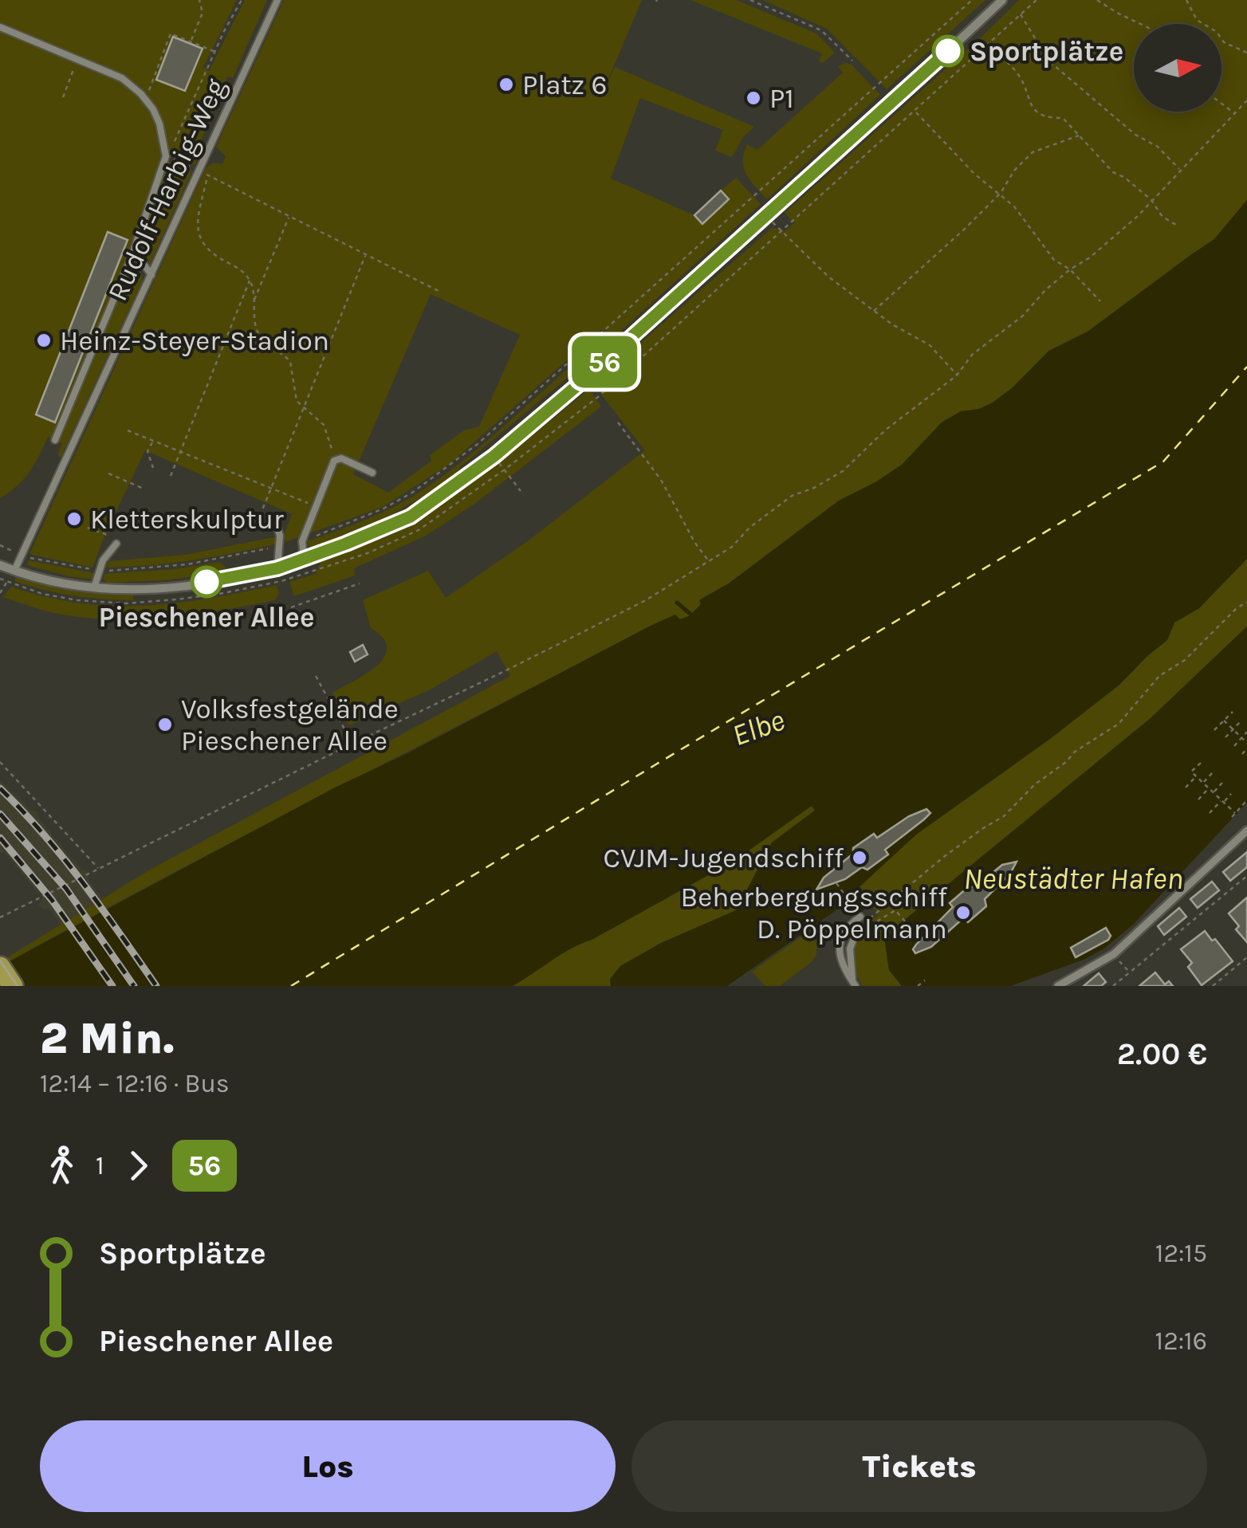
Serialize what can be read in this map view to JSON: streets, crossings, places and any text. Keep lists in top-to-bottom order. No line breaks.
{"streets":{"lane":["Rudolf-Harbig-Weg"]},"water":["Elbe","Neustädter Hafen"],"places":["Sportplätze","Platz 6","P1","Heinz-Steyer-Stadion","Kletterskulptur","Pieschener Allee","Volksfestgelände Pieschener Allee","CVJM-Jugendschiff","Beherbergungsschiff D. Pöppelmann"],"lines":["bus line 56"],"north":"right","page":{"on_map":"56","heading":["2 Min.","12:14 – 12:16 · Bus","2.00 €"],"legs":["1","56"],"list":[{"name":"Sportplätze","value":"12:15"},{"name":"Pieschener Allee","value":"12:16"}],"buttons":["Los","Tickets"]}}
